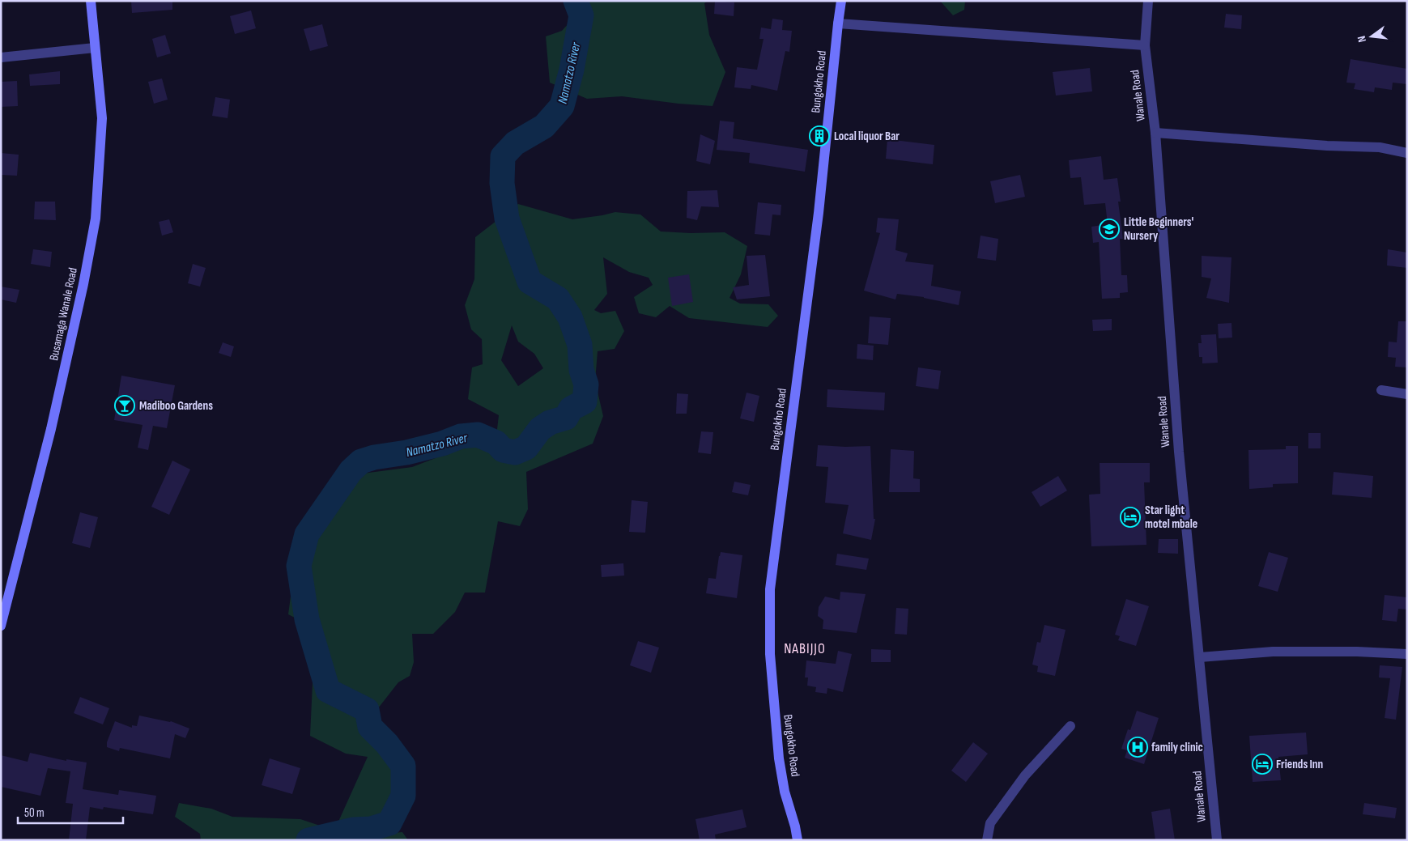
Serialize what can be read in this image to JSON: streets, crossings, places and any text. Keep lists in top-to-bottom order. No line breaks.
{"streets":{"street":["Bungokho Road","Wanale Road","Busamaga Wanale Road"]},"districts":["NABIJJO"],"water":["Namatzo River"],"places":{"building":["Local liquor Bar"],"school or university":["Little Beginners' Nursery"],"bar":["Madiboo Gardens"],"hotel":["Star light motel mbale","Friends Inn"],"hospital":["family clinic"]},"scale_bar":"50 m","north":"left"}
